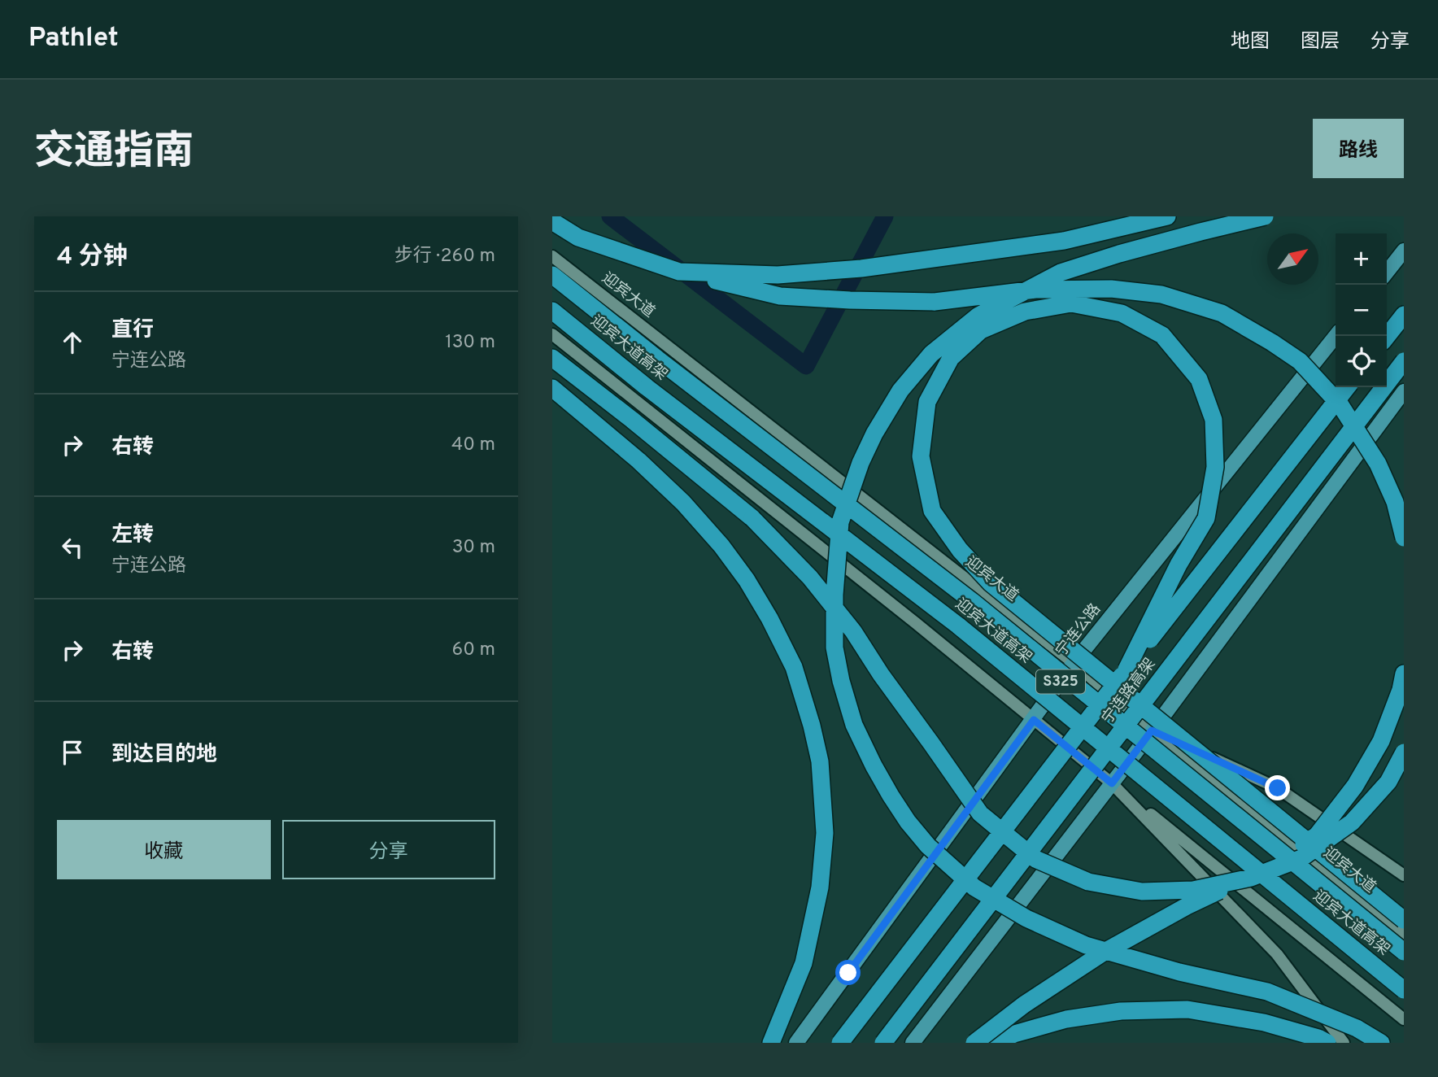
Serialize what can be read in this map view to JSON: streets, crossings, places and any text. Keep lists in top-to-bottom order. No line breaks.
{"streets":{"highway":["迎宾大道高架","宁连路高架"],"main road":["迎宾大道","宁连公路","S325"]},"crossings":[["迎宾大道","宁连公路"]],"north":"top right","page":{"header":"Pathlet","nav":["地图","图层","分享"],"title":"交通指南","buttons":["路线",["收藏","分享"]],"heading":["4 分钟","步行 · 260 m"],"map_buttons":["+","−"],"list":[["直行","宁连公路","130 m"],["右转","40 m"],["左转","宁连公路","30 m"],["右转","60 m"],"到达目的地"]}}
